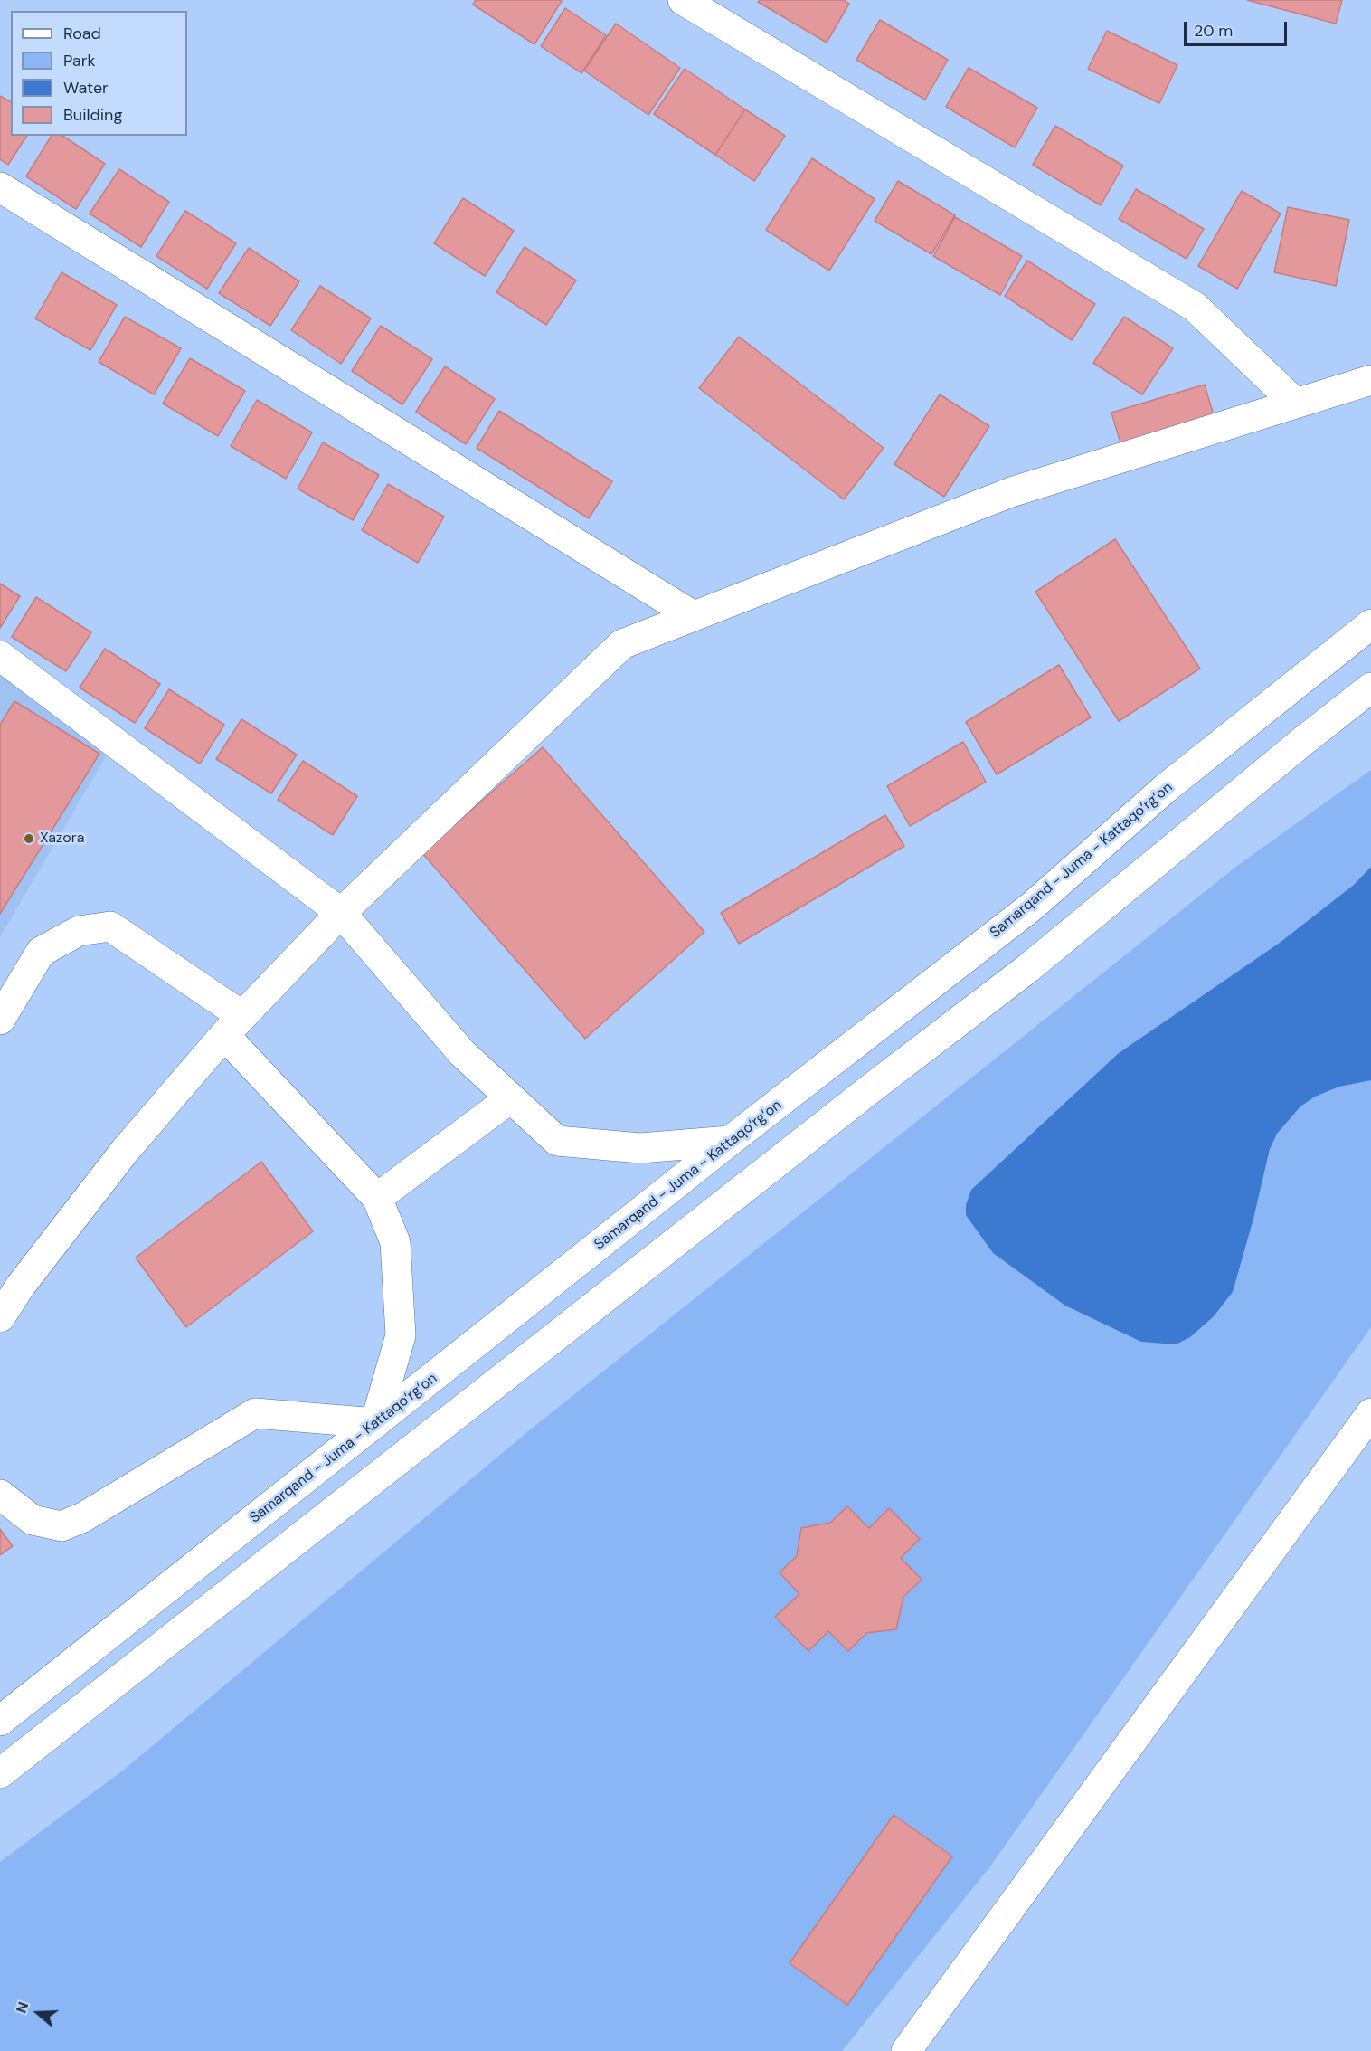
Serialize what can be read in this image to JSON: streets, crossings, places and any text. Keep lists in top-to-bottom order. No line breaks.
{"streets":{"main road":["Samarqand - Juma - Kattaqo‘rg‘on"]},"places":["Xazora"],"legend":["Road","Park","Water","Building"],"scale_bar":"20 m","north":"left"}
